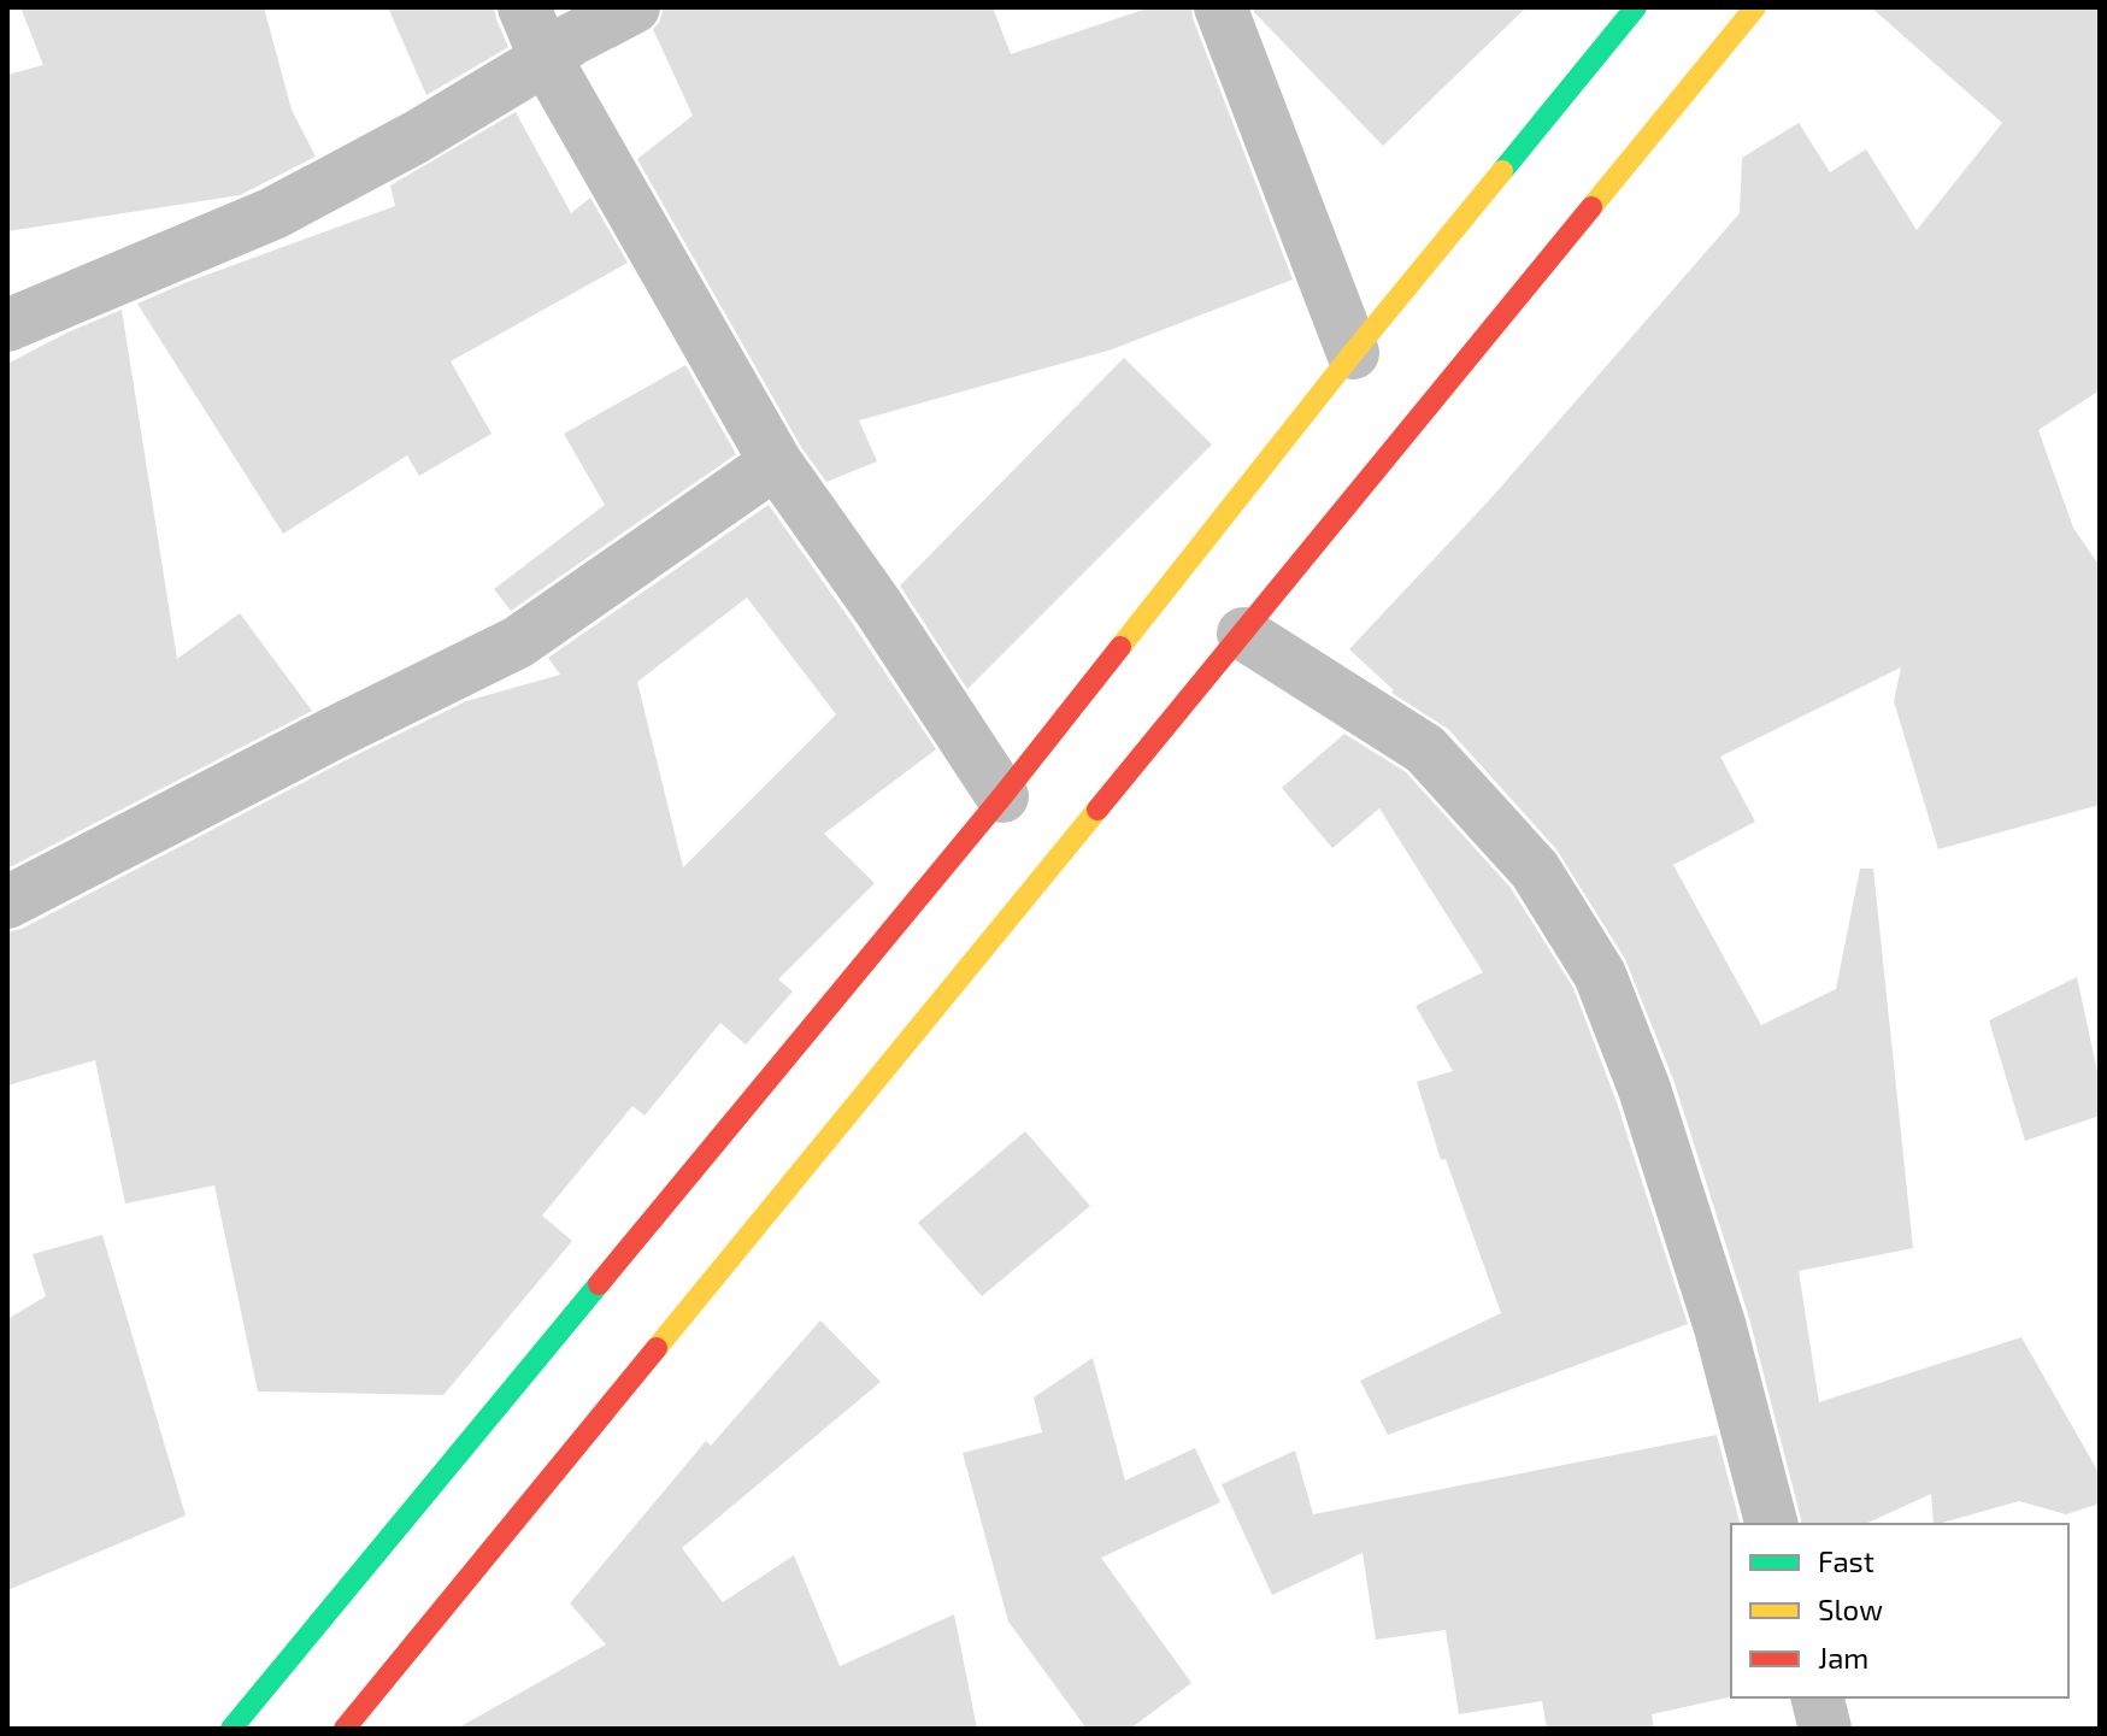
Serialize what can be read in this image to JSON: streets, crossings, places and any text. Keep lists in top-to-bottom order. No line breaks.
{"legend":["Fast","Slow","Jam"]}
